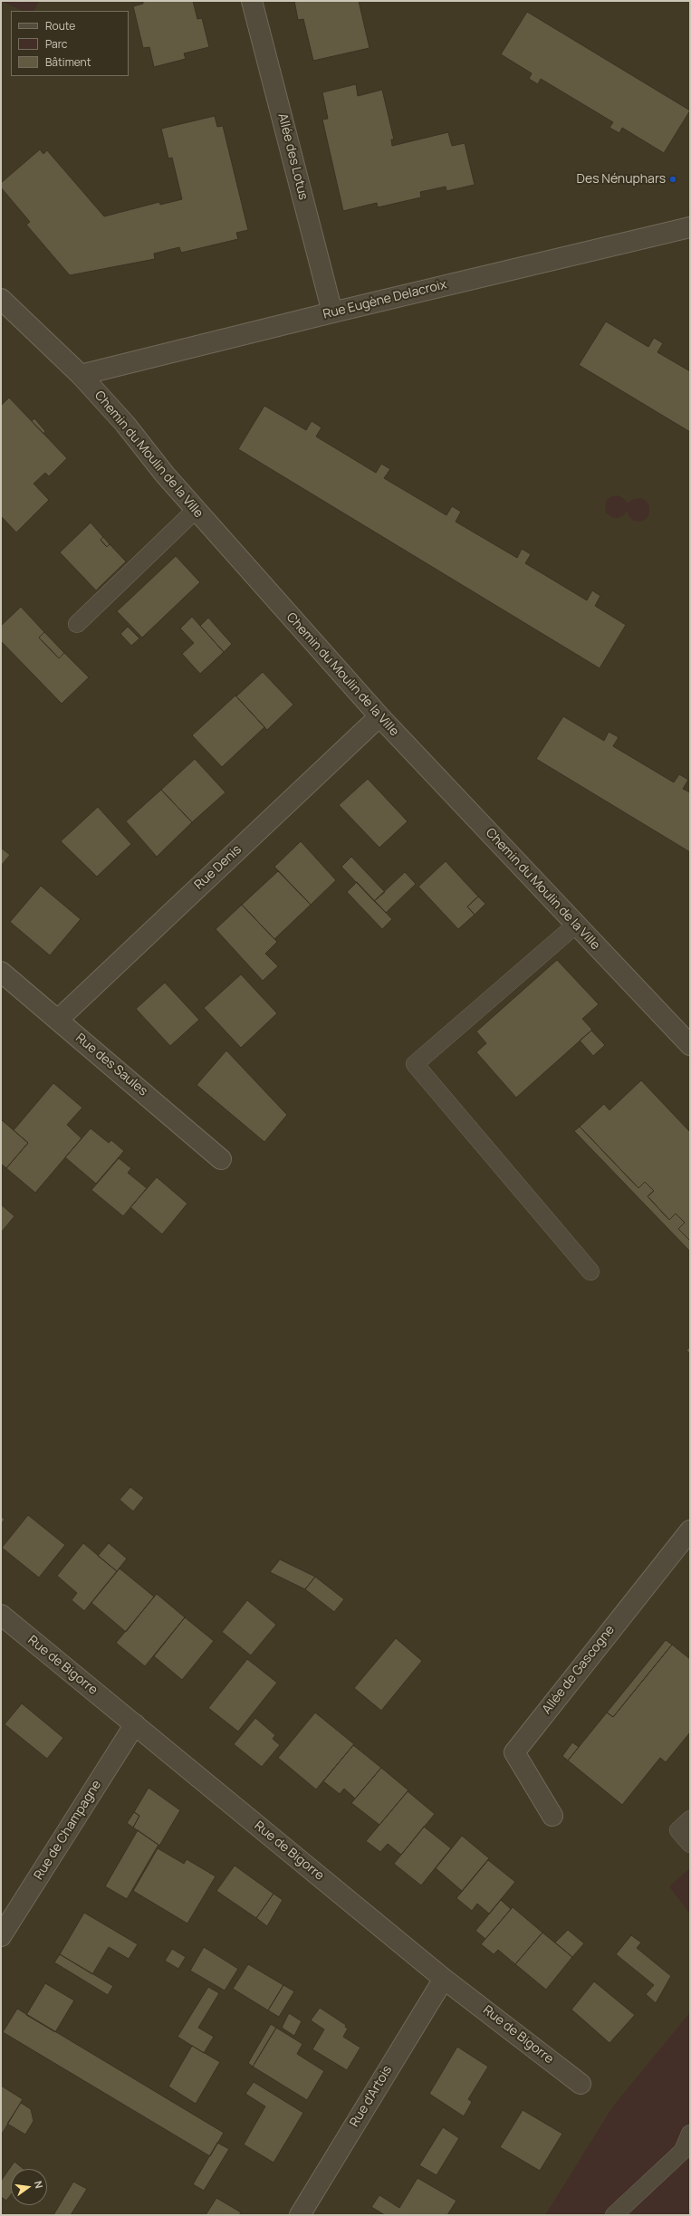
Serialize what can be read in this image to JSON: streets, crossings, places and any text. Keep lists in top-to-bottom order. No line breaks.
{"streets":{"street":["Allée des Lotus","Rue Eugène Delacroix","Chemin du Moulin de la Ville","Rue Denis","Rue des Saules","Rue de Bigorre","Allée de Gascogne","Rue de Champagne","Rue d'Artois"]},"crossings":[["Allée des Lotus","Rue Eugène Delacroix"],["Rue Eugène Delacroix","Chemin du Moulin de la Ville"],["Chemin du Moulin de la Ville","Rue Denis"],["Rue Denis","Rue des Saules"],["Rue de Bigorre","Rue de Champagne"],["Rue de Bigorre","Rue d'Artois"]],"places":["Des Nénuphars"],"legend":["Route","Parc","Bâtiment"],"north":"right"}
